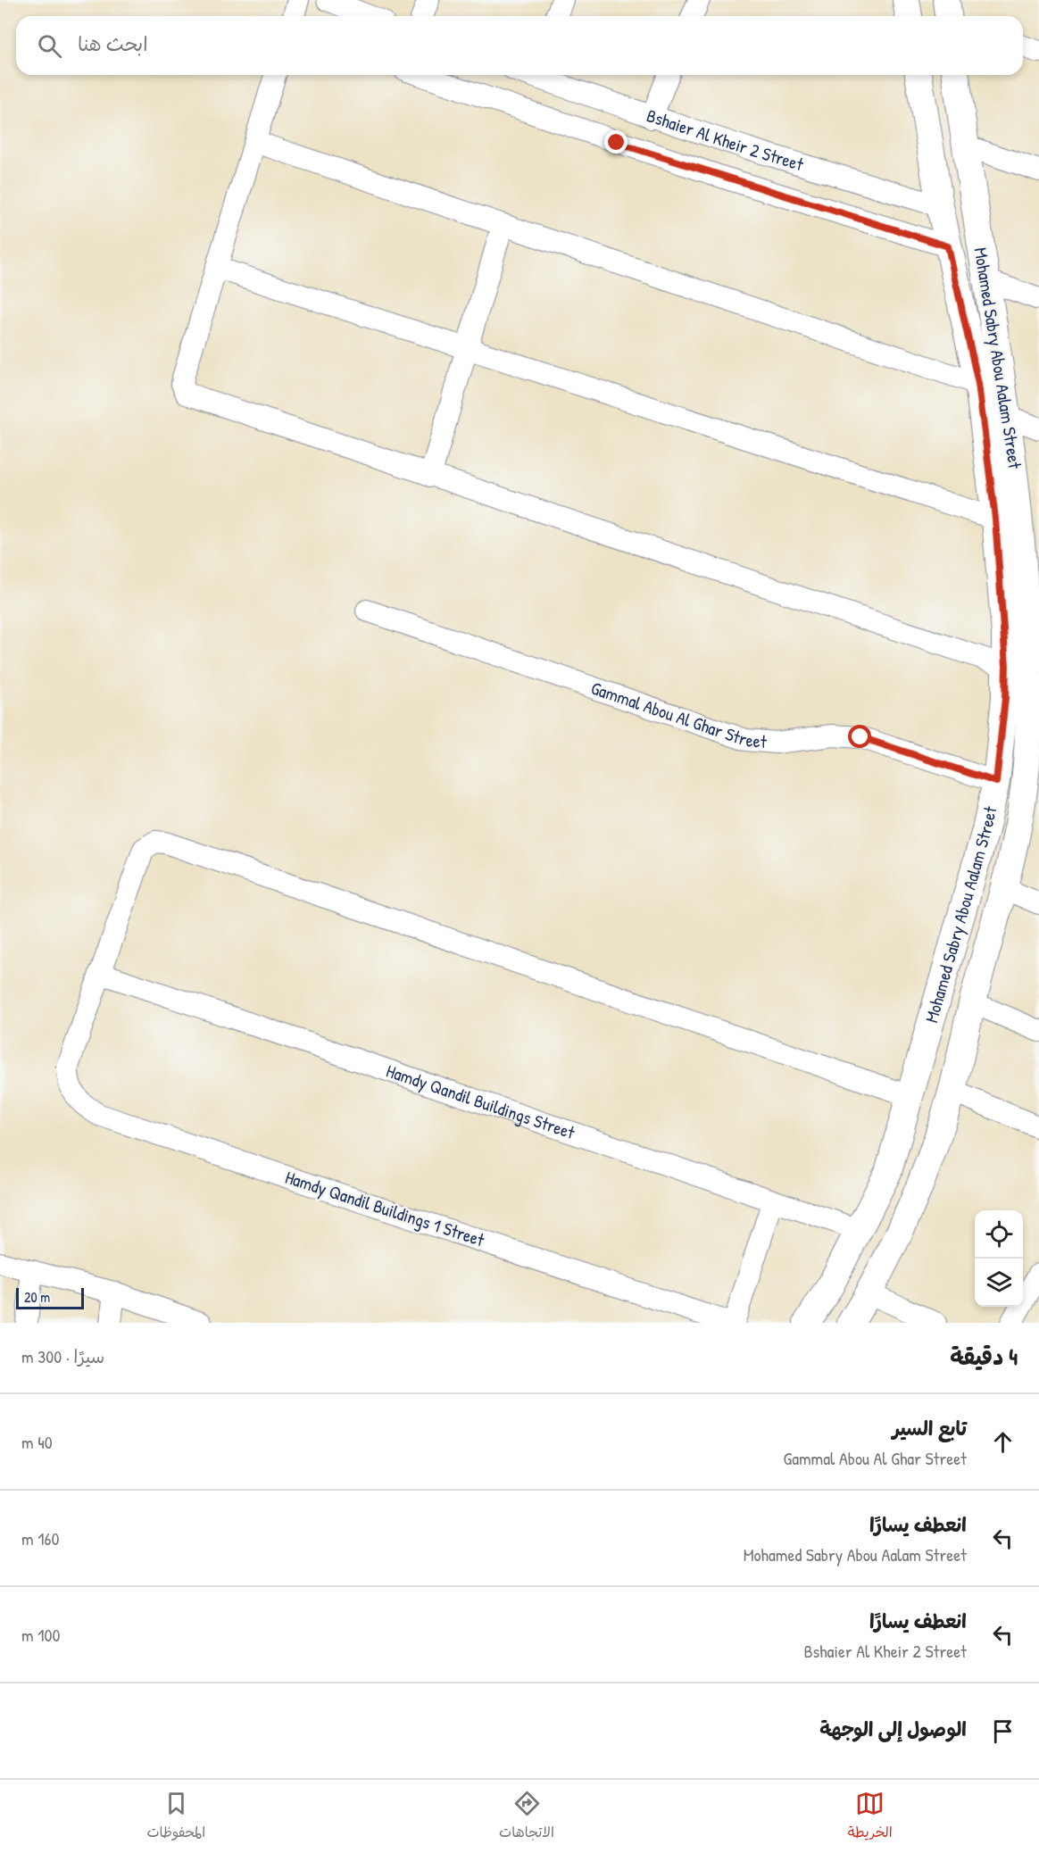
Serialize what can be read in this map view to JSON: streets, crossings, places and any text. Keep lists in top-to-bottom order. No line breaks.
{"streets":{"street":["Bshaier Al Kheir 2 Street","Mohamed Sabry Abou Aalam Street","Gammal Abou Al Ghar Street","Hamdy Qandil Buildings Street","Hamdy Qandil Buildings 1 Street"]},"crossings":[["Bshaier Al Kheir 2 Street","Mohamed Sabry Abou Aalam Street"],["Mohamed Sabry Abou Aalam Street","Gammal Abou Al Ghar Street"],["Mohamed Sabry Abou Aalam Street","Hamdy Qandil Buildings Street"],["Hamdy Qandil Buildings Street","Hamdy Qandil Buildings 1 Street"]],"scale_bar":"20 m","page":{"search":"ابحث هنا","scale":"20 m","heading":["4 دقيقة","سيرًا · 300 m"],"list":[["تابع السير","Gammal Abou Al Ghar Street","40 m"],["انعطف يسارًا","Mohamed Sabry Abou Aalam Street","160 m"],["انعطف يسارًا","Bshaier Al Kheir 2 Street","100 m"],"الوصول إلى الوجهة"],"nav":["الخريطة","الاتجاهات","المحفوظات"]}}
